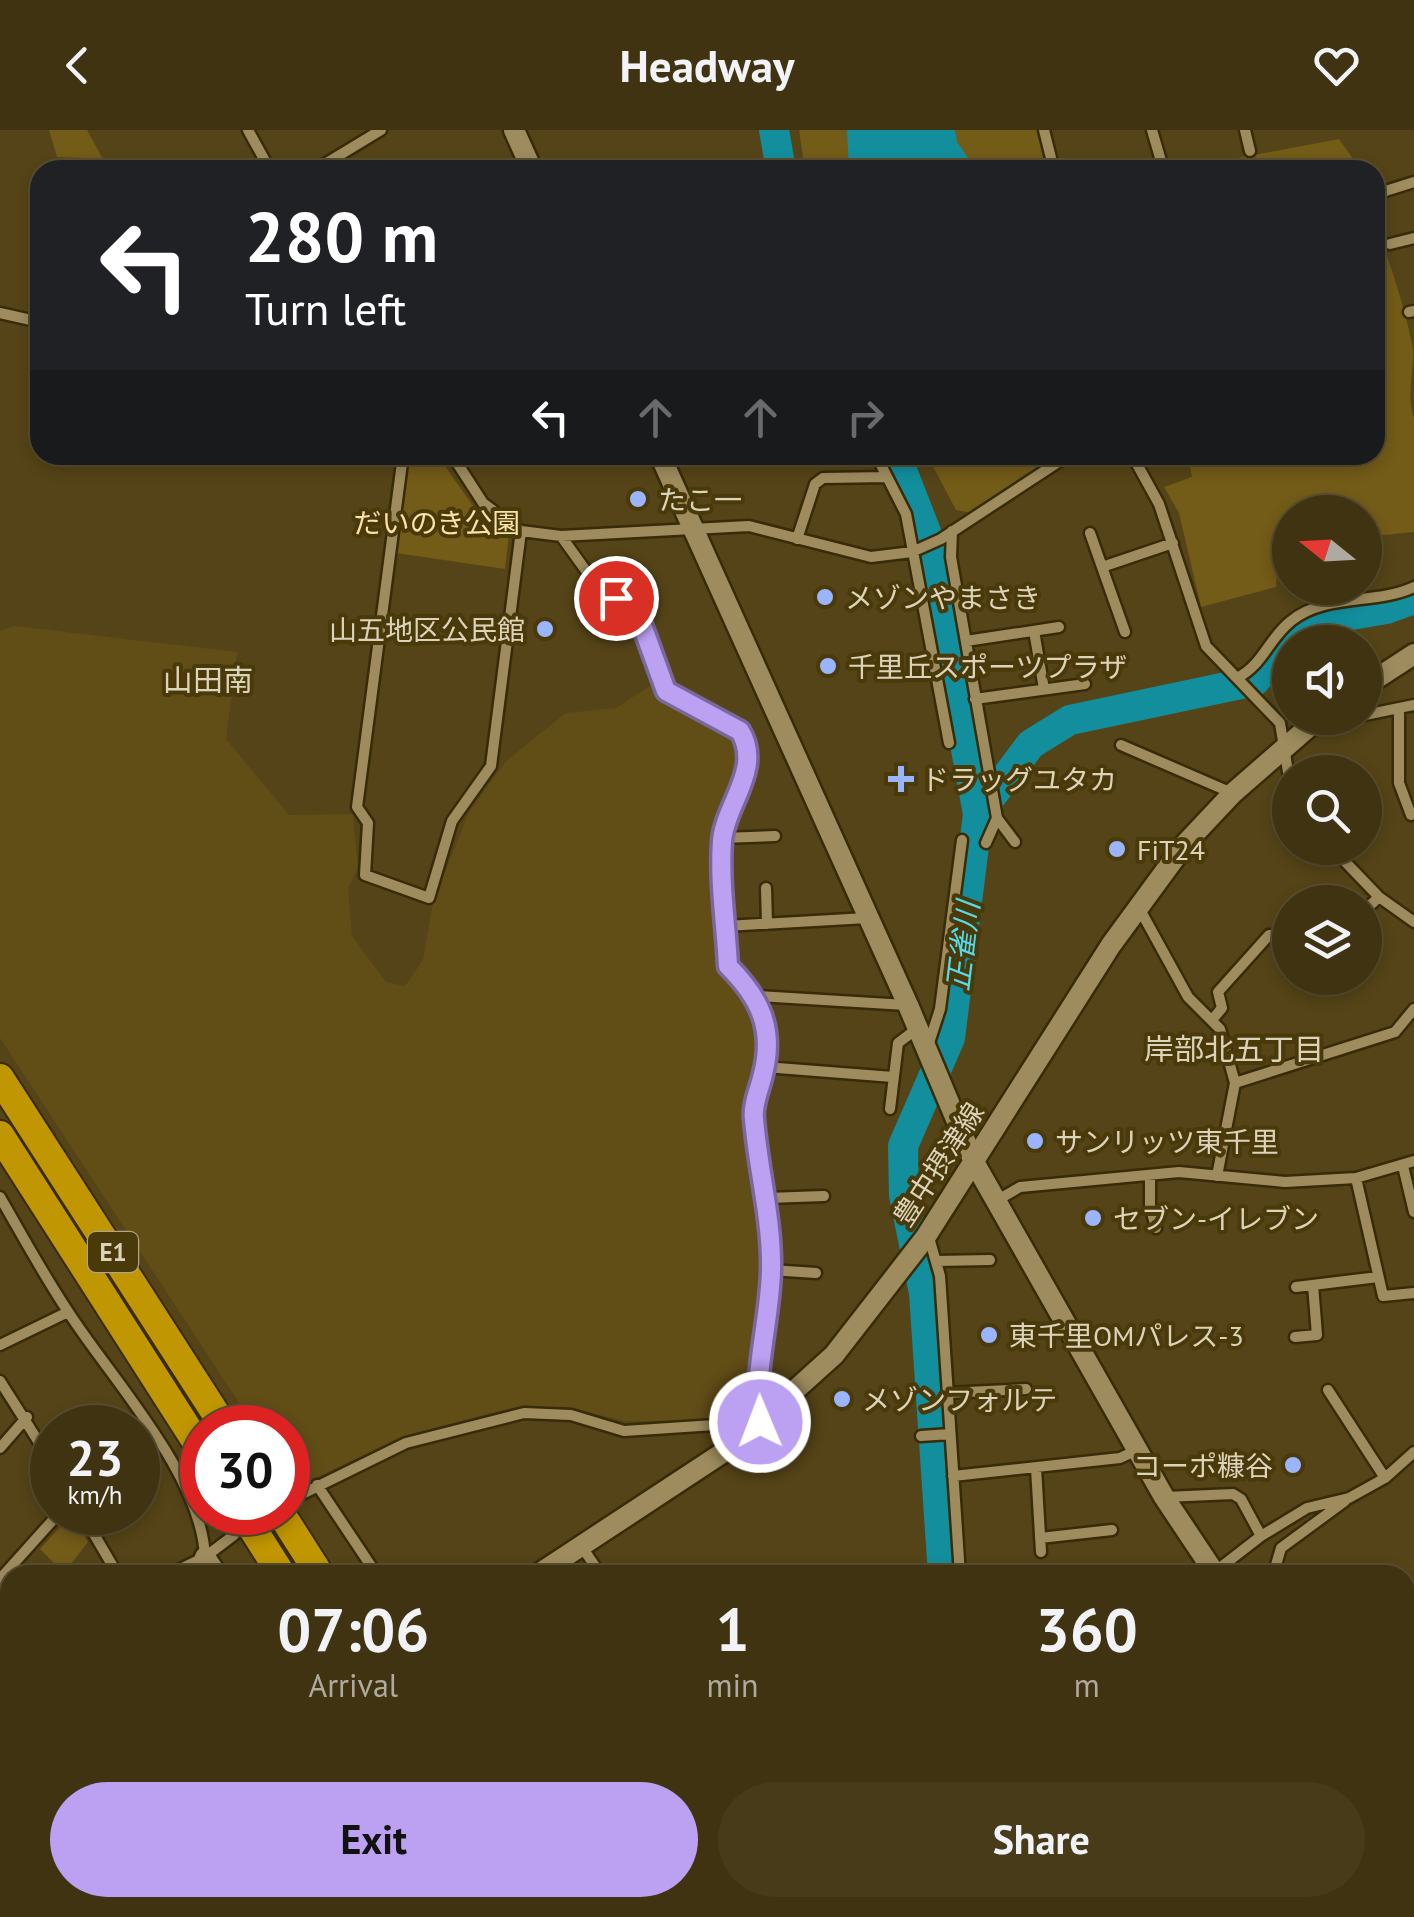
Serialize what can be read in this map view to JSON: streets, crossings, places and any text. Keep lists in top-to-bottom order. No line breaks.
{"streets":{"highway":["E1"],"street":["豊中摂津線"]},"districts":["山田南","岸部北五丁目"],"water":["正雀川"],"parks":["だいのき公園"],"places":{"other":["たこ一","メゾンやまさき","山五地区公民館","千里丘スポーツプラザ","FiT24","サンリッツ東千里","セブン-イレブン","東千里OMパレス-3","メゾンフォルテ","コーポ糠谷"],"health":["ドラッグユタカ"]},"north":"left","page":{"header":"Headway","turn":["280 m","Turn left"],"speed":"23 km/h","limit":"30","eta":["07:06","Arrival","1","min","360","m"],"buttons":["Exit","Share"]}}
